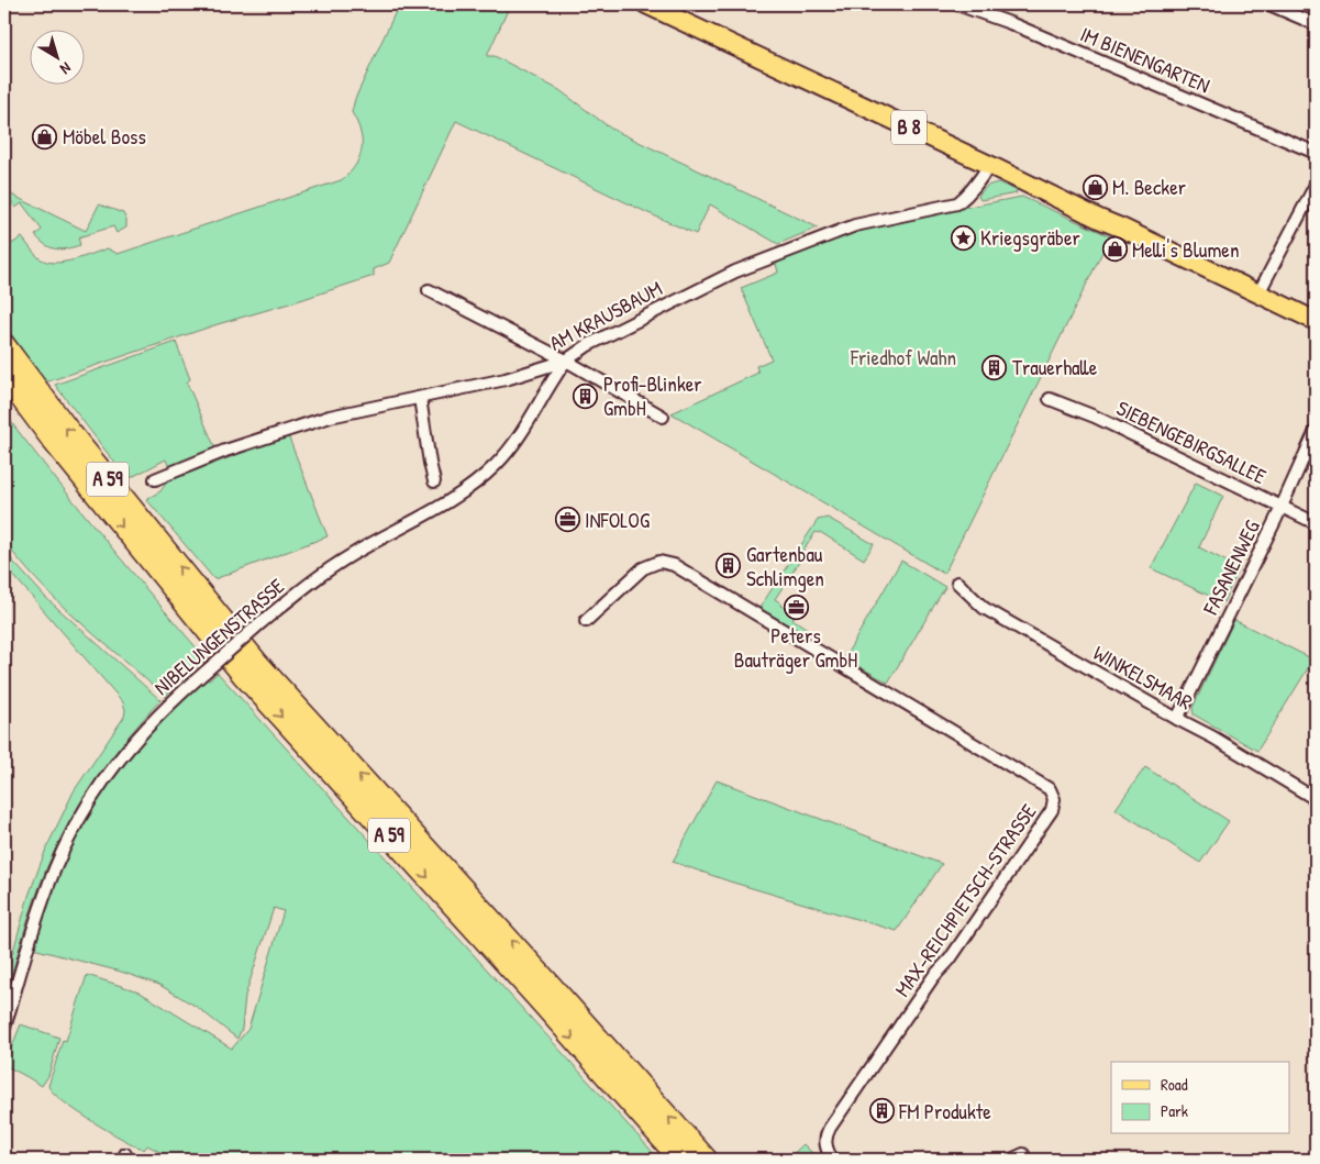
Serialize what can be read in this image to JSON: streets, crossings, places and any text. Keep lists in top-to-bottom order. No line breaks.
{"streets":{"highway":["A 59"],"main road":["B 8"],"street":["IM BIENENGARTEN","AM KRAUSBAUM","SIEBENGEBIRGSALLEE","FASANENWEG","NIBELUNGENSTRASSE","WINKELSMAAR","MAX-REICHPIETSCH-STRASSE"]},"crossings":[["B 8","AM KRAUSBAUM"],["AM KRAUSBAUM","NIBELUNGENSTRASSE"],["SIEBENGEBIRGSALLEE","FASANENWEG"],["FASANENWEG","WINKELSMAAR"]],"parks":["Friedhof Wahn"],"places":{"shop":["Möbel Boss","M. Becker","Melli's Blumen"],"place":["Kriegsgräber"],"building":["Trauerhalle","Profi-Blinker GmbH","Gartenbau Schlimgen","FM Produkte"],"office":["INFOLOG","Peters Bauträger GmbH"]},"legend":["Road","Park"],"north":"bottom right"}
